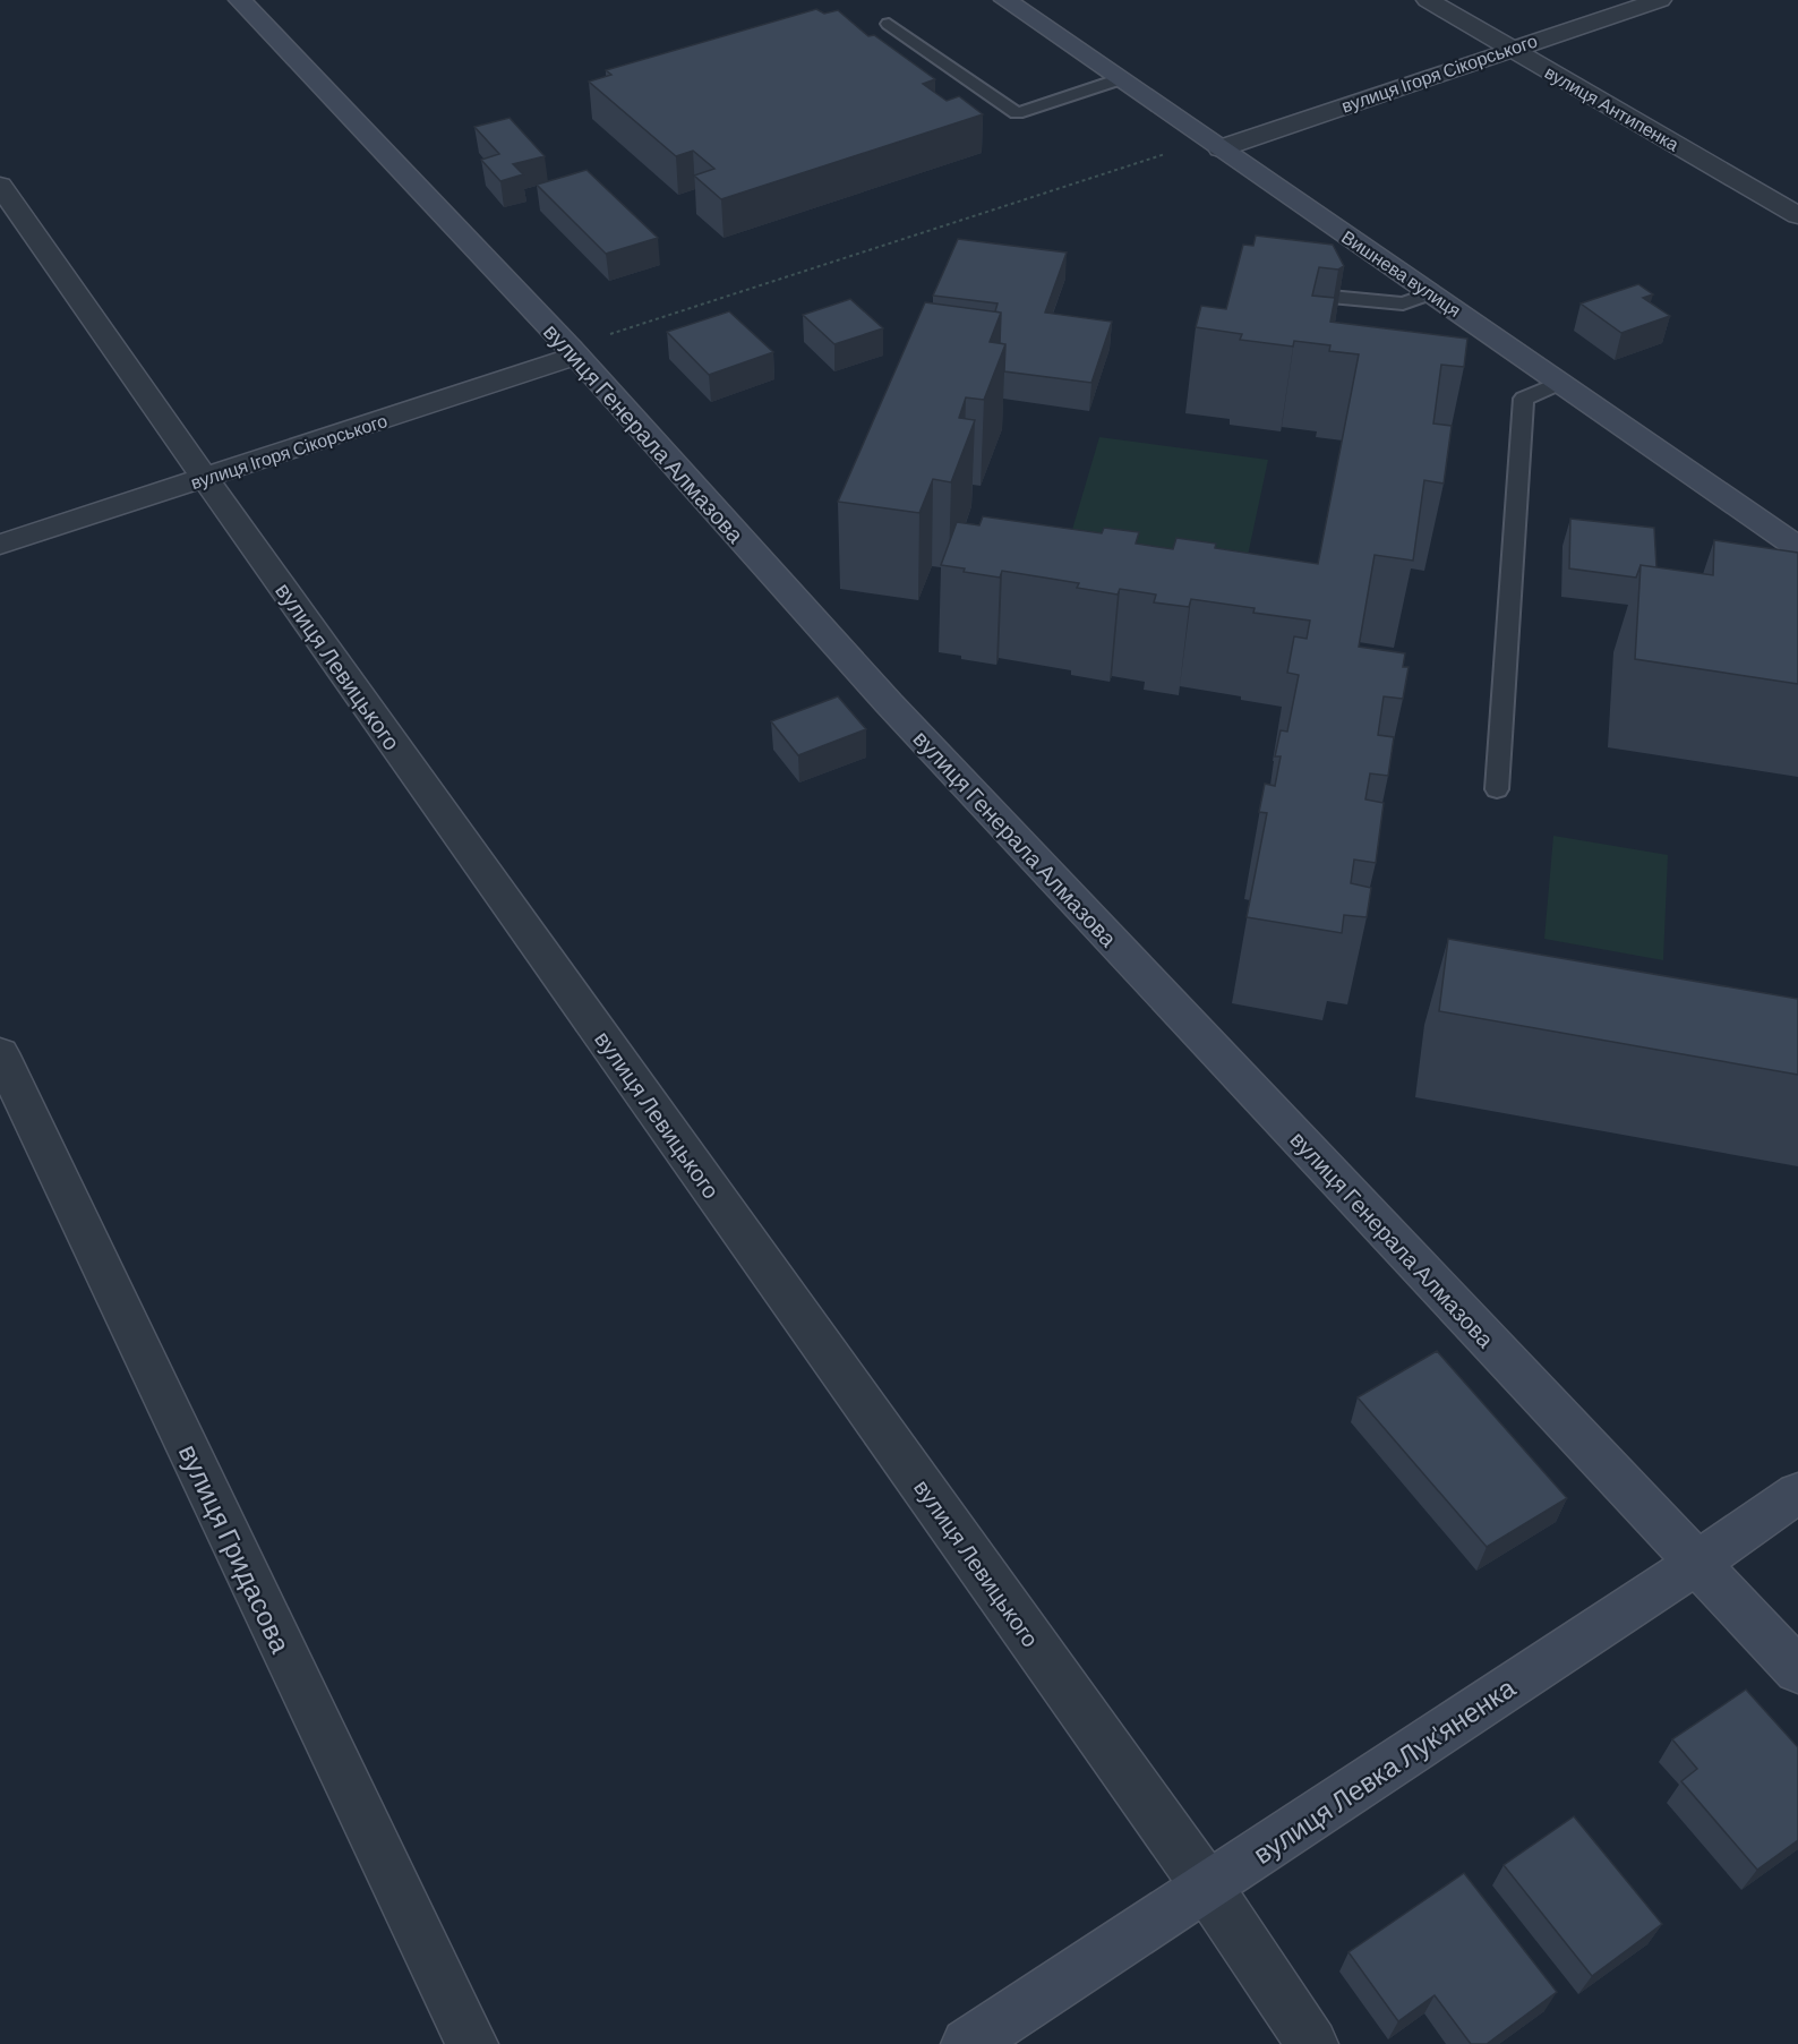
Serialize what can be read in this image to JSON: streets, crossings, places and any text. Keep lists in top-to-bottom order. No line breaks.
{"streets":{"street":["вулиця Ігоря Сікорського","вулиця Антипенка","Вишнева вулиця","вулиця Генерала Алмазова","вулиця Левицького","вулиця Гридасова","вулиця Левка Лук'яненка"]},"crossings":[["вулиця Ігоря Сікорського","вулиця Антипенка"],["вулиця Ігоря Сікорського","Вишнева вулиця"],["вулиця Ігоря Сікорського","вулиця Генерала Алмазова"],["вулиця Ігоря Сікорського","вулиця Левицького"],["вулиця Генерала Алмазова","вулиця Левка Лук'яненка"],["вулиця Левицького","вулиця Левка Лук'яненка"]]}
